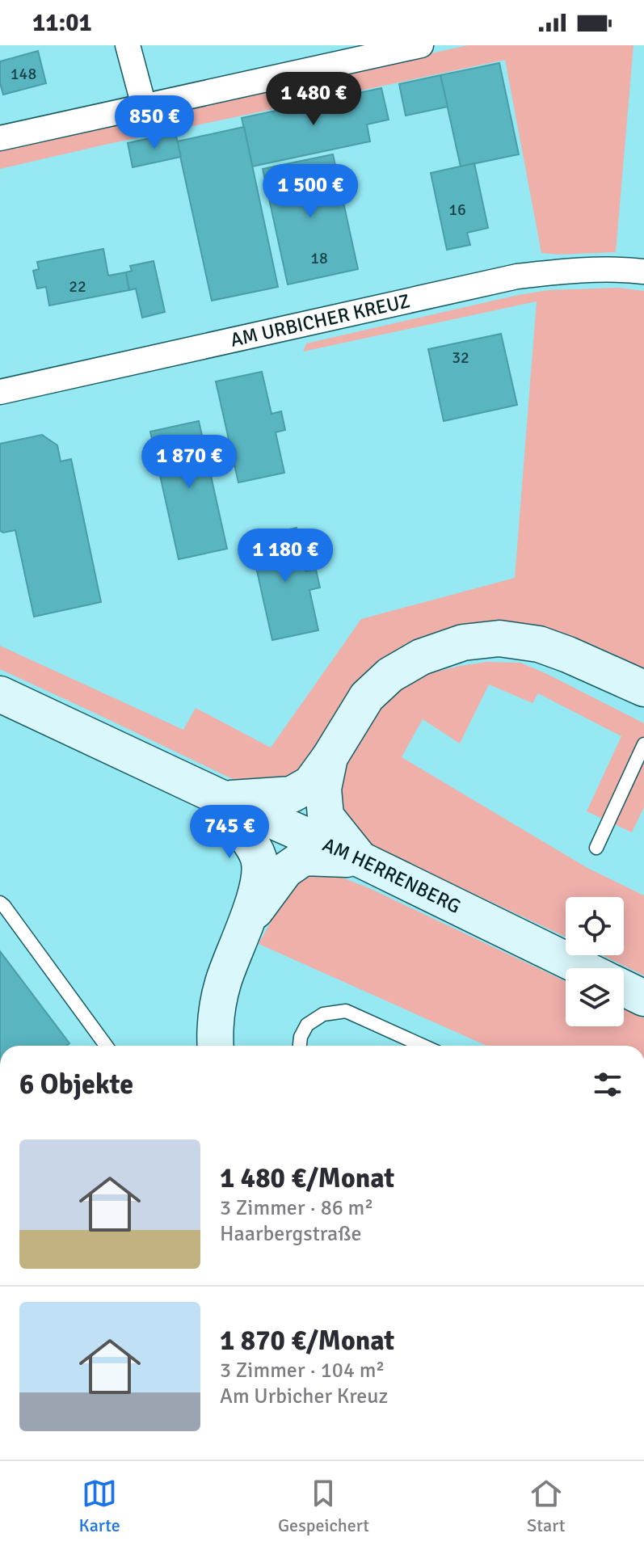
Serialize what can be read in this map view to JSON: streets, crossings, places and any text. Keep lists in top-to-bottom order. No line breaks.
{"streets":{"main road":["AM HERRENBERG"],"street":["AM URBICHER KREUZ"]},"house_numbers":["148","16","18","22","32"],"page":{"status":"11:01","price":["1 480 €","850 €","1 500 €","1 870 €","1 180 €","745 €"],"heading":"6 Objekte","list":[{"name":"1 480 €/Monat","note":"3 Zimmer · 86 m² · Haarbergstraße"},{"name":"1 870 €/Monat","note":"3 Zimmer · 104 m² · Am Urbicher Kreuz"}],"tabs":["Karte","Gespeichert","Start"]}}
